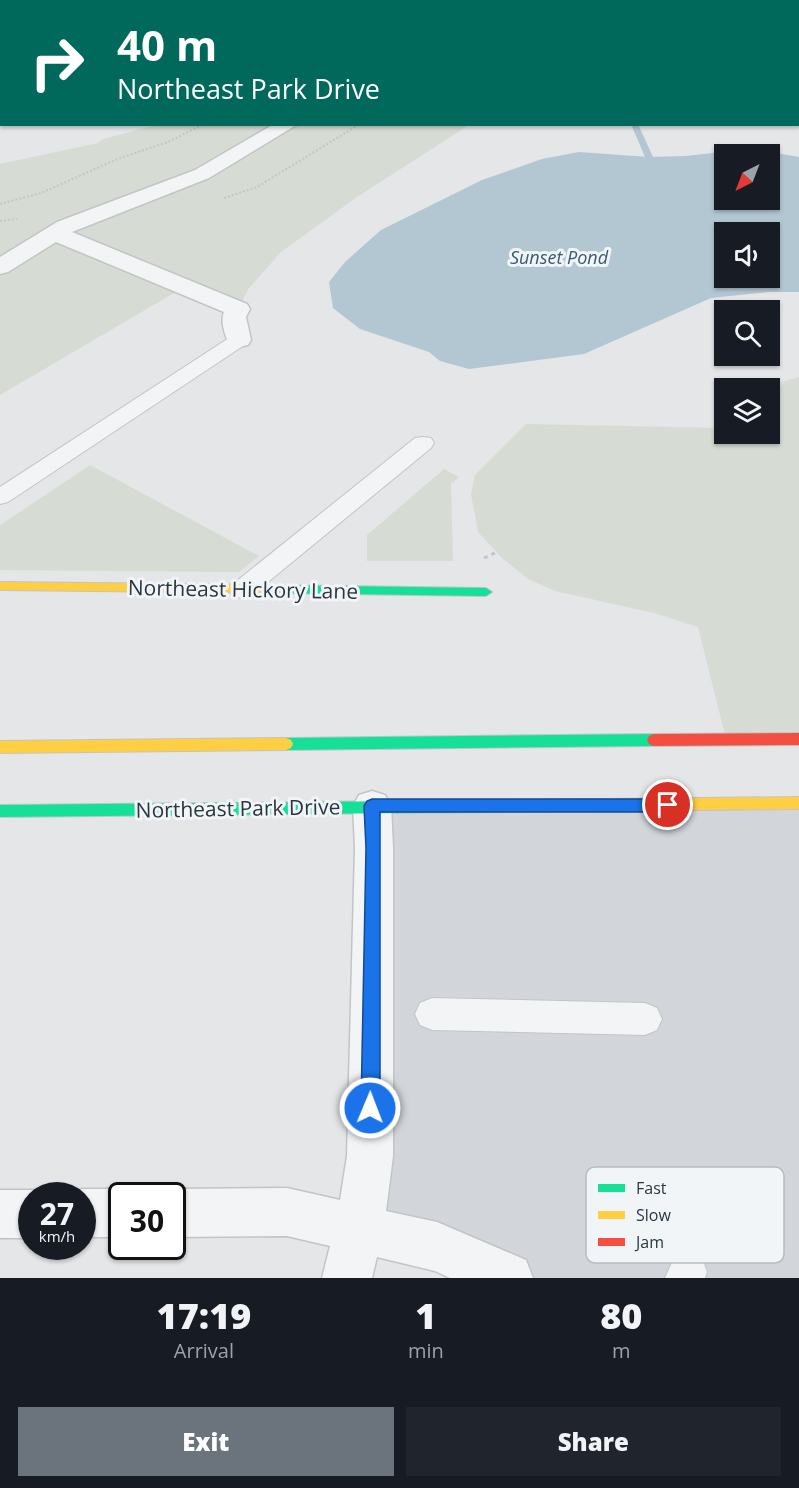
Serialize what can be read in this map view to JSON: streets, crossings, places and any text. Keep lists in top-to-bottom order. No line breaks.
{"streets":{"street":["Northeast Hickory Lane","Northeast Park Drive"]},"water":["Sunset Pond"],"legend":["Fast","Slow","Jam"],"north":"bottom left","page":{"turn":["40 m","Northeast Park Drive"],"speed":"27 km/h","limit":"30","eta":["17:19","Arrival","1","min","80","m"],"buttons":["Exit","Share"]}}
